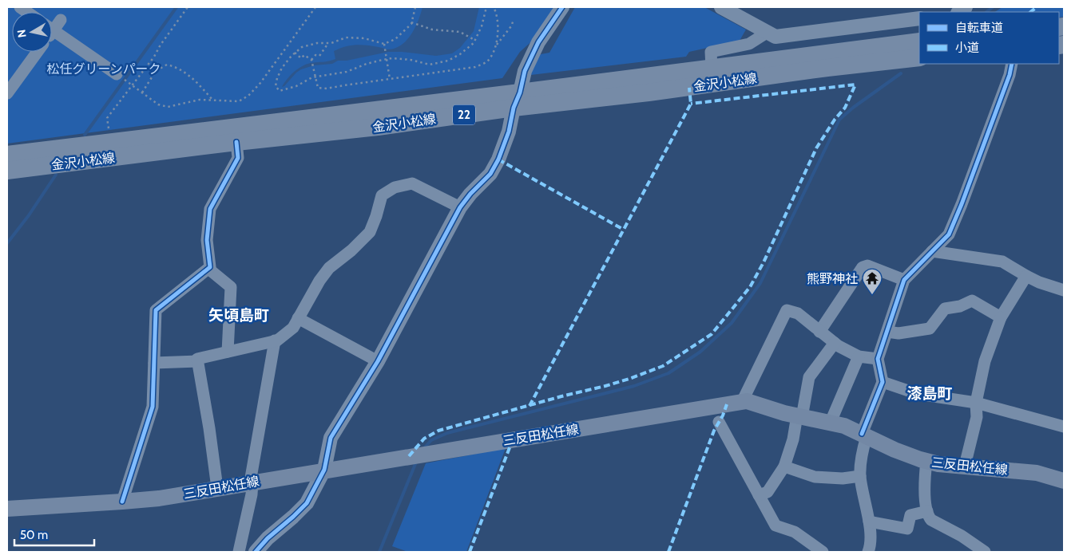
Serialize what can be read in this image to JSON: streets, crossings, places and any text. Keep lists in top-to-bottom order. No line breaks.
{"streets":{"main road":["金沢小松線","22","三反田松任線"]},"districts":["矢頃島町","漆島町"],"parks":["松任グリーンパーク"],"places":{"temple":["熊野神社"]},"legend":["自転車道","小道"],"scale_bar":"50 m","north":"left"}
